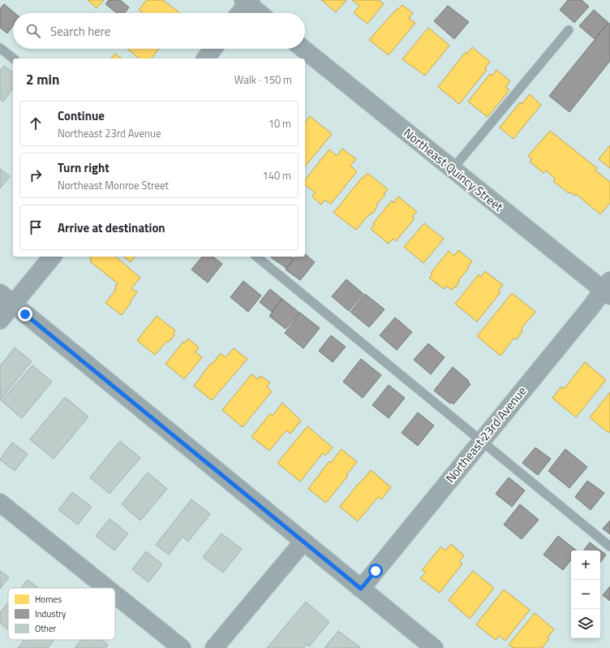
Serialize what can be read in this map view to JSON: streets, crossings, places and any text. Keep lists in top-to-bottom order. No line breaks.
{"streets":{"street":["Northeast Quincy Street","Northeast 23rd Avenue"]},"crossings":[["Northeast Quincy Street","Northeast 23rd Avenue"]],"legend":["Homes","Industry","Other"],"page":{"search":"Search here","heading":["2 min","Walk · 150 m"],"list":[["Continue","Northeast 23rd Avenue","10 m"],["Turn right","Northeast Monroe Street","140 m"],"Arrive at destination"],"map_buttons":["+","−"]}}
